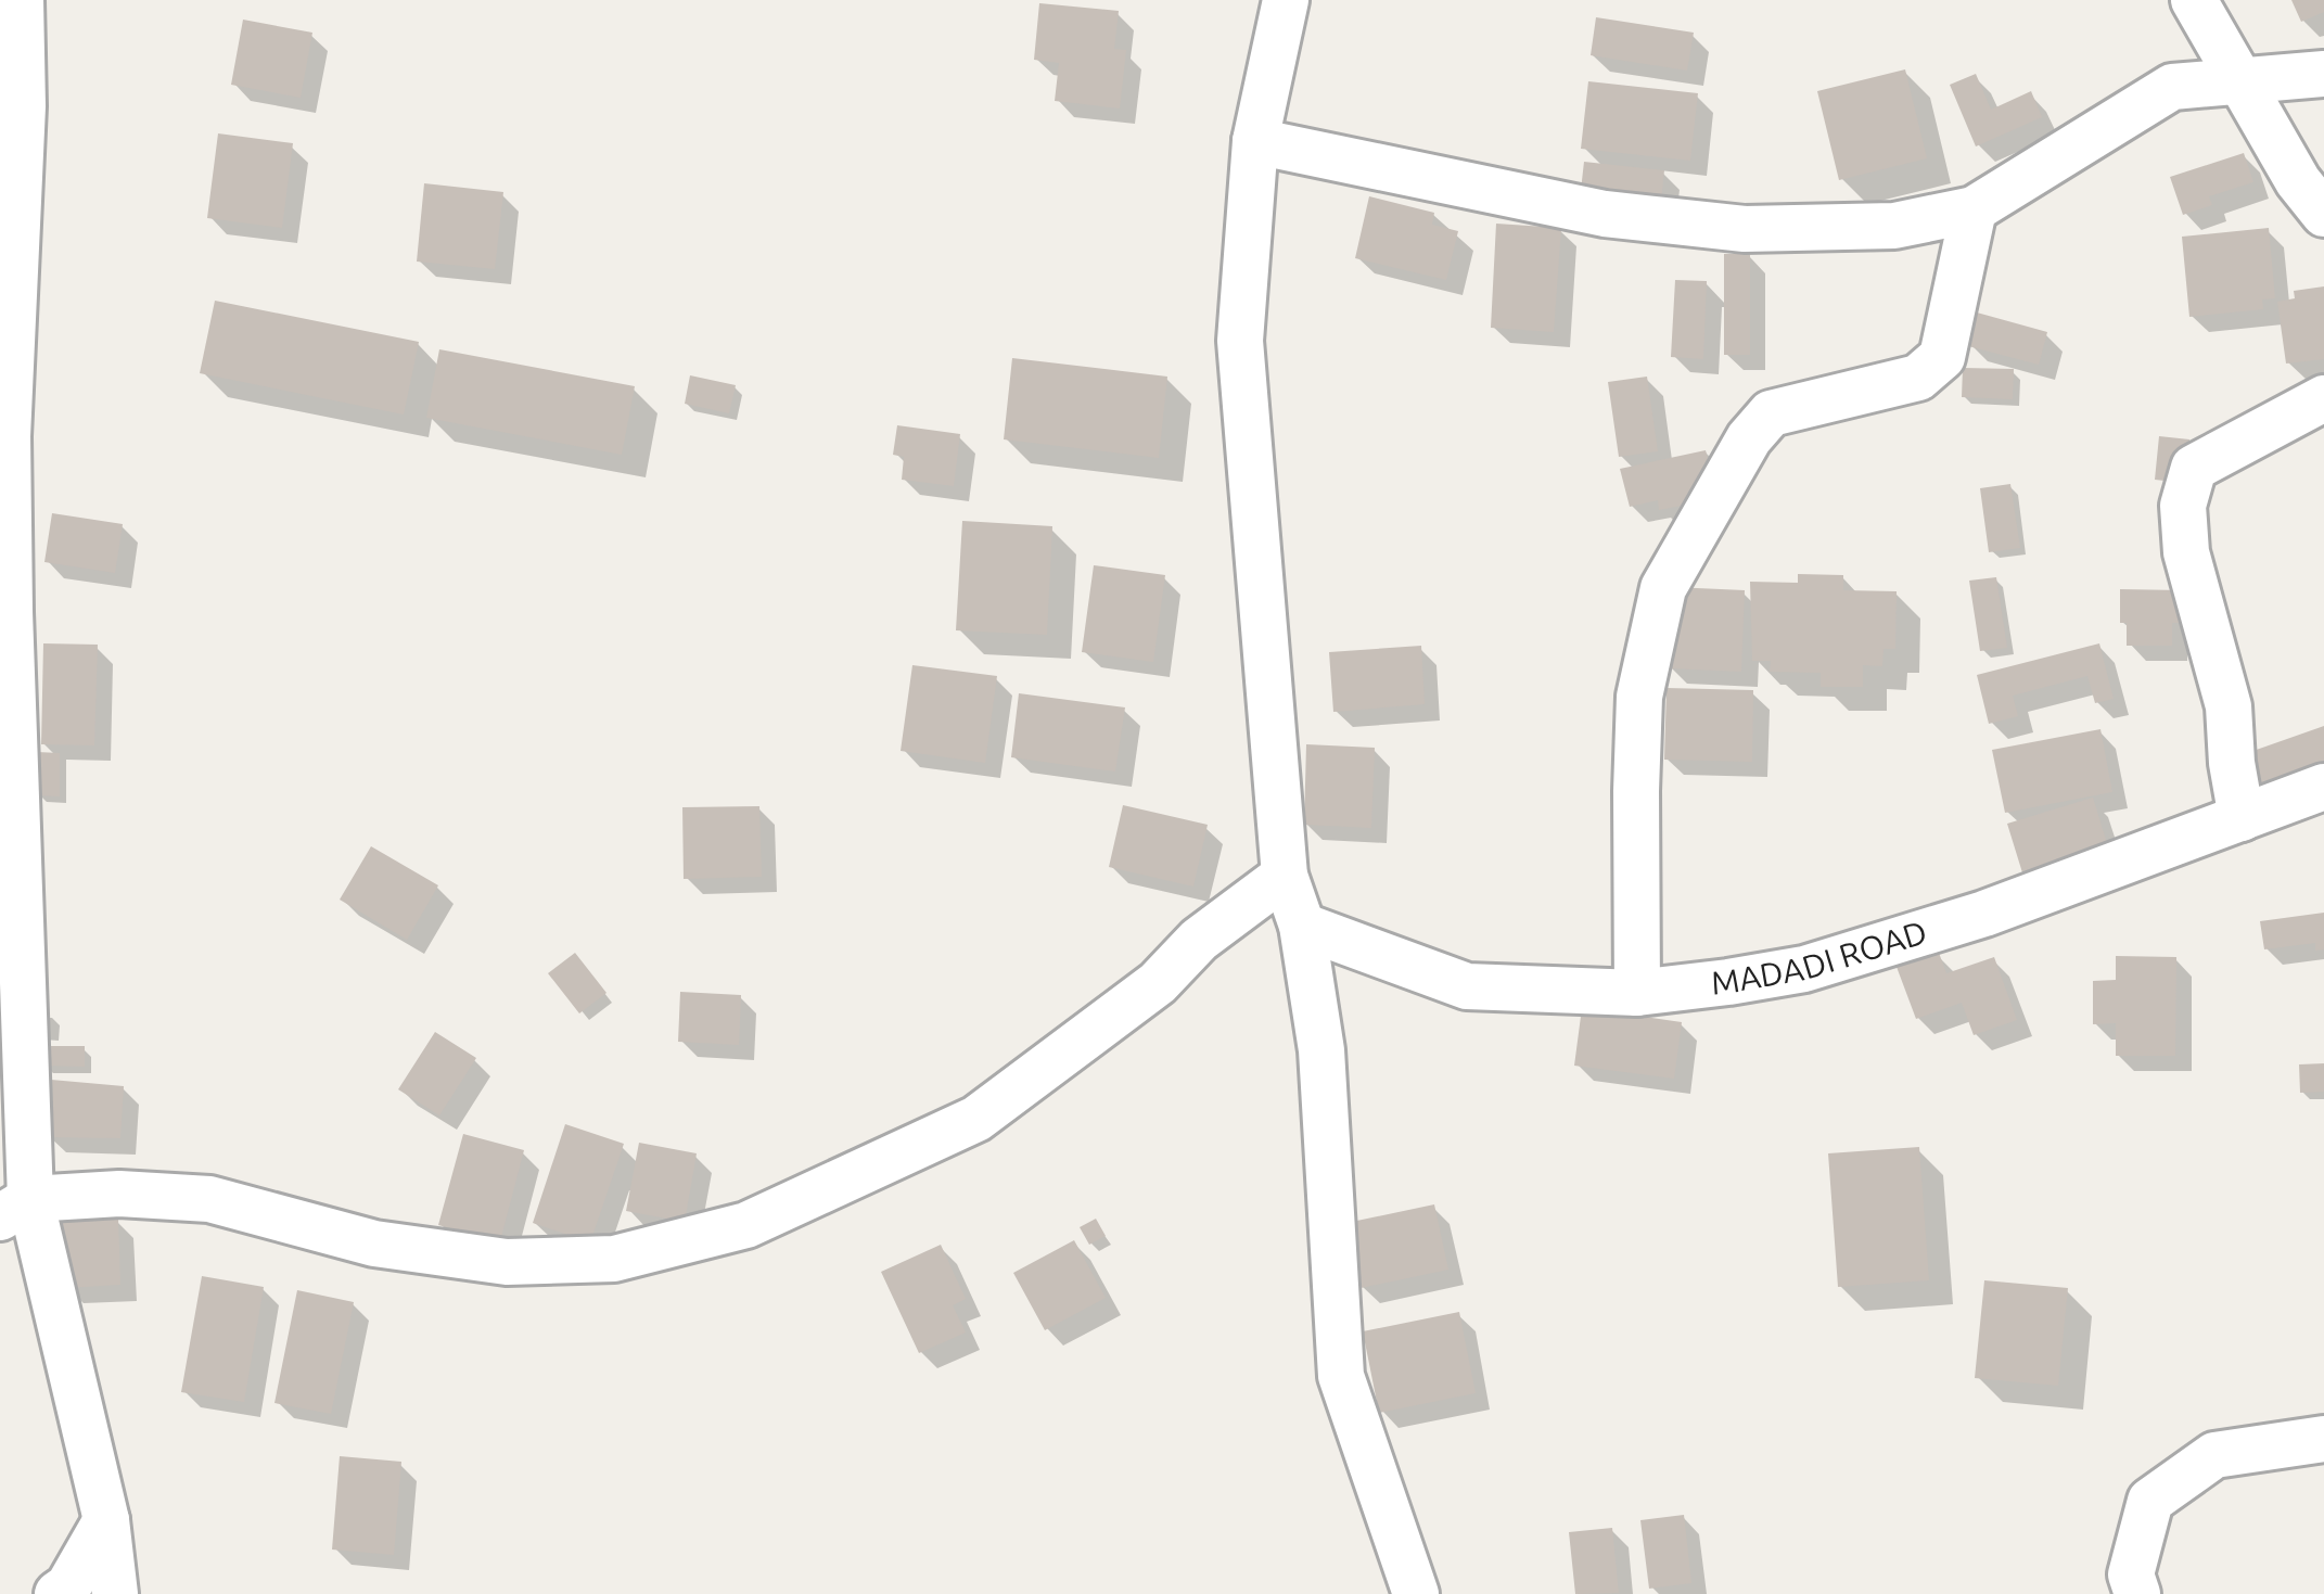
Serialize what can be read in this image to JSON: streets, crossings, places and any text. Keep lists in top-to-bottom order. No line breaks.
{"streets":{"street":["MADADI ROAD"]}}
